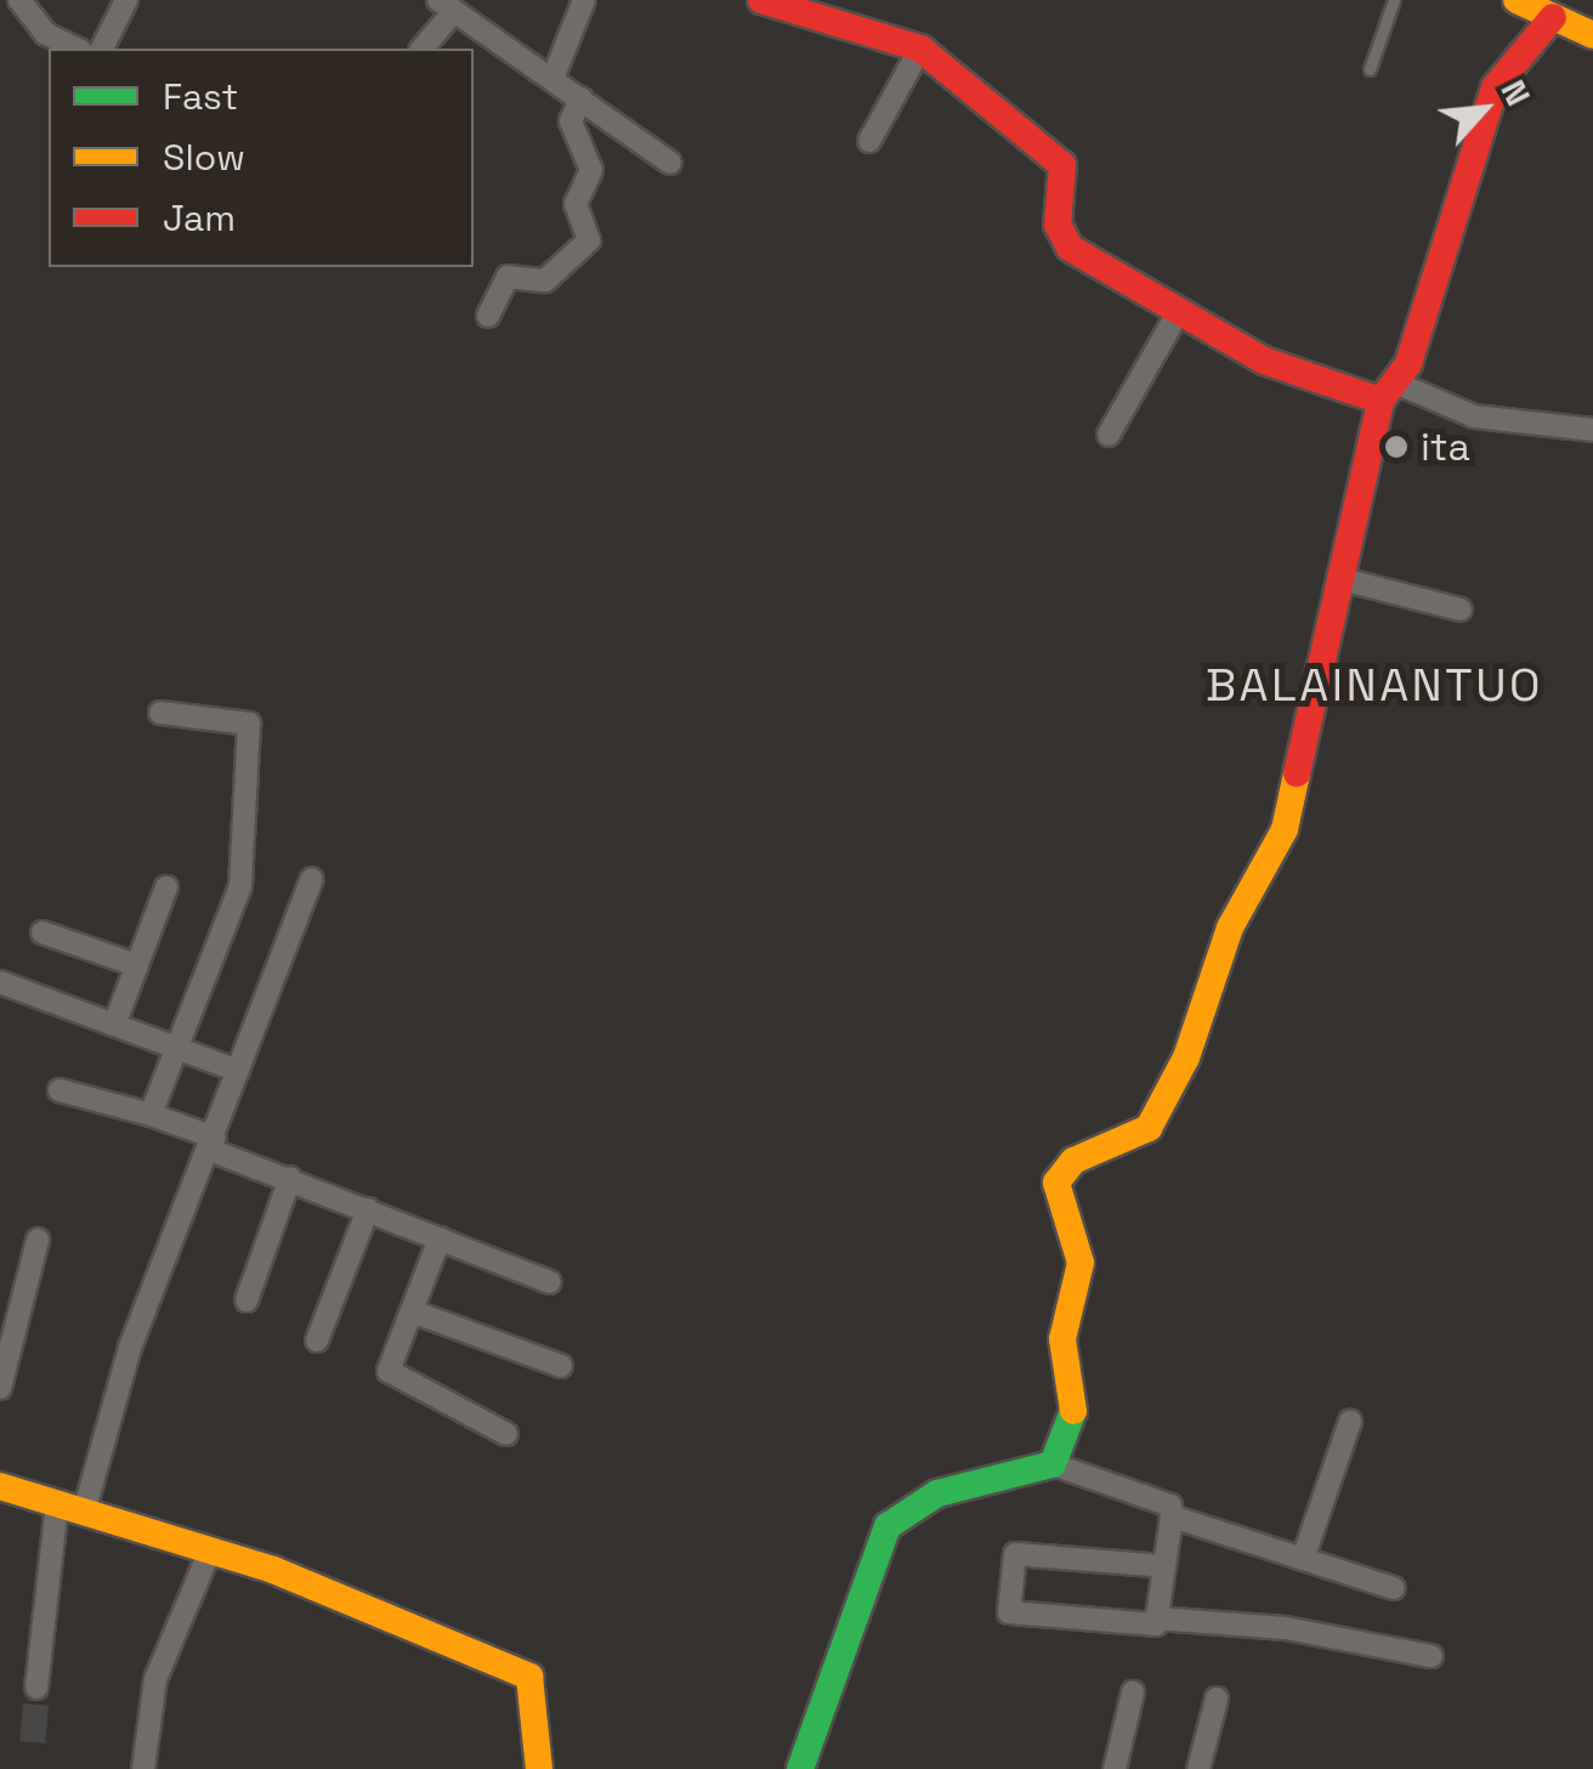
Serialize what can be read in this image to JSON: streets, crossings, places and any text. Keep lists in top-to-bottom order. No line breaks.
{"districts":["BALAINANTUO"],"places":["ita"],"legend":["Fast","Slow","Jam"],"north":"top right"}
